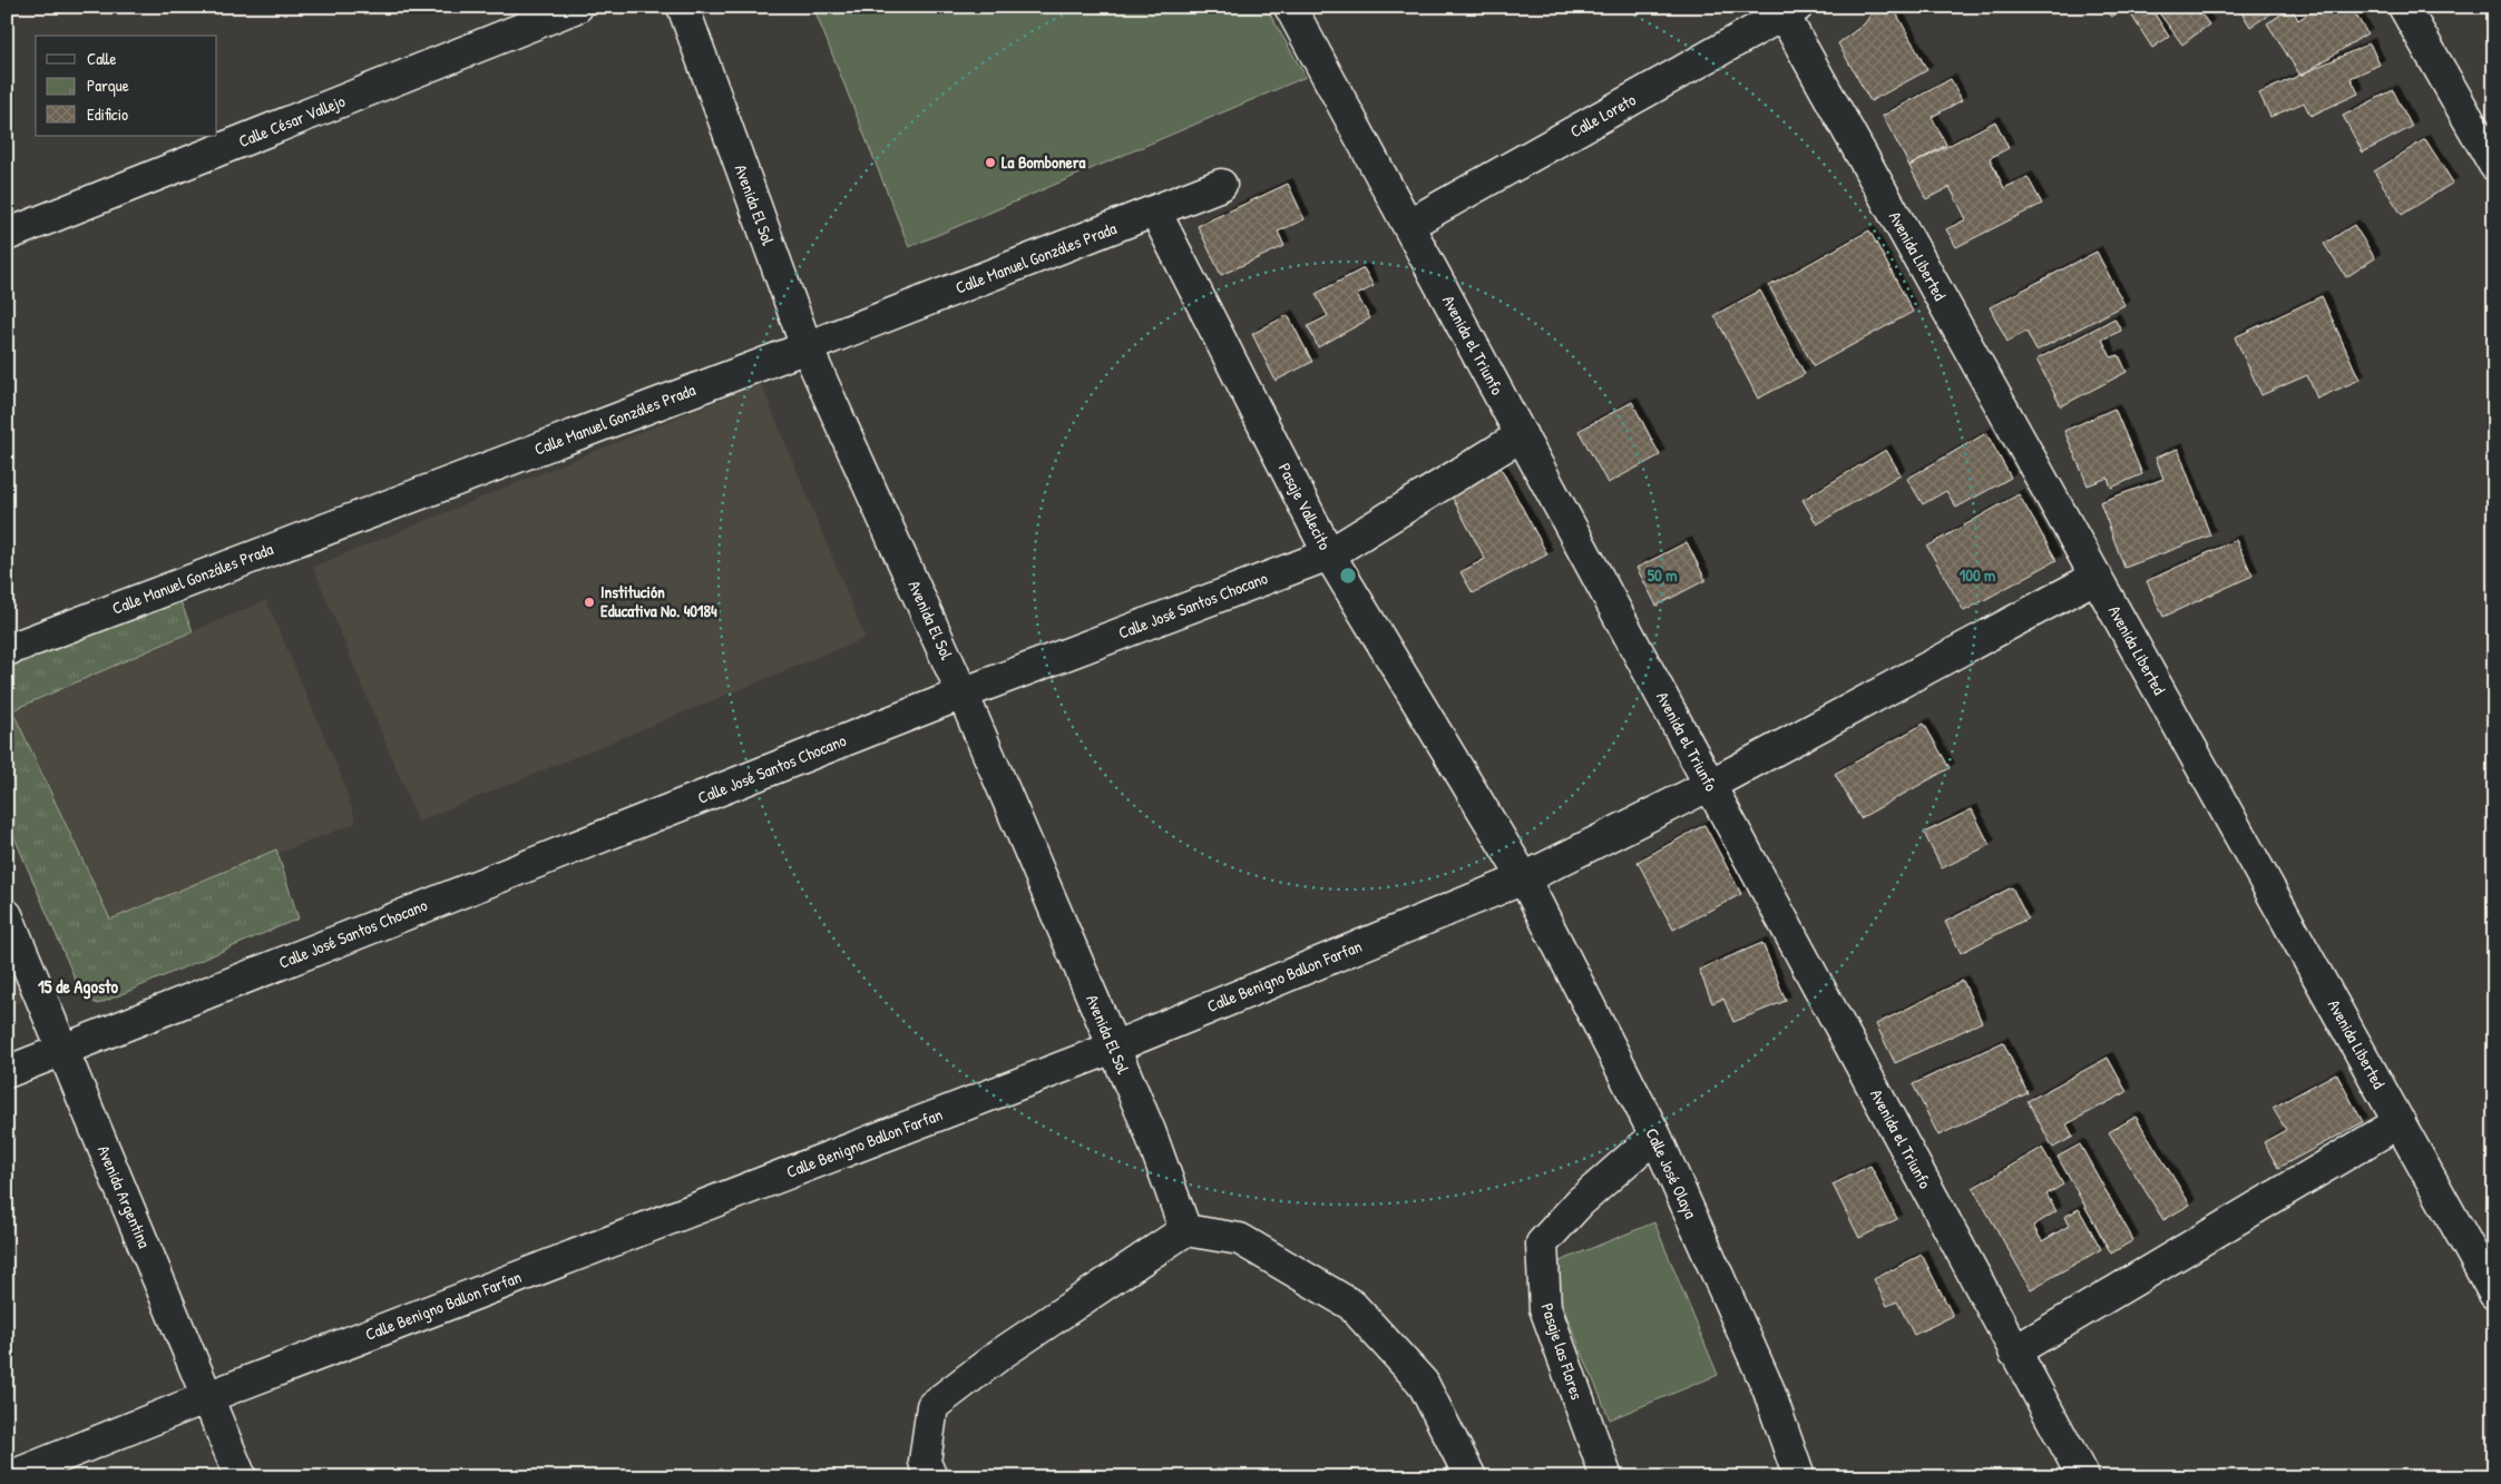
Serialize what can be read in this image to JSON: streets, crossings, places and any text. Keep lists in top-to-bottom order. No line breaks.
{"streets":{"street":["Calle Loreto","Calle César Vallejo","Avenida El Sol","Avenida Liberted","Calle Manuel Gonzáles Prada","Avenida el Triunfo","Pasaje Vallecito","Calle José Santos Chocano","Calle Benigno Ballon Farfan","Calle José Olaya","Avenida Argentina","Pasaje las Flores"]},"crossings":[["Calle Loreto","Avenida Liberted"],["Calle Loreto","Avenida el Triunfo"],["Avenida El Sol","Calle Manuel Gonzáles Prada"],["Avenida El Sol","Calle José Santos Chocano"],["Avenida El Sol","Calle Benigno Ballon Farfan"],["Avenida Liberted","Calle Benigno Ballon Farfan"],["Calle Manuel Gonzáles Prada","Pasaje Vallecito"],["Avenida el Triunfo","Calle José Santos Chocano"],["Avenida el Triunfo","Calle Benigno Ballon Farfan"],["Pasaje Vallecito","Calle José Santos Chocano"],["Pasaje Vallecito","Calle Benigno Ballon Farfan"],["Pasaje Vallecito","Calle José Olaya"],["Calle José Santos Chocano","Avenida Argentina"],["Calle Benigno Ballon Farfan","Calle José Olaya"],["Calle Benigno Ballon Farfan","Avenida Argentina"],["Calle José Olaya","Pasaje las Flores"]],"districts":["15 de Agosto"],"places":["La Bombonera","Institución Educativa No. 40184"],"legend":["Calle","Parque","Edificio"],"rings":["50 m","100 m"]}
